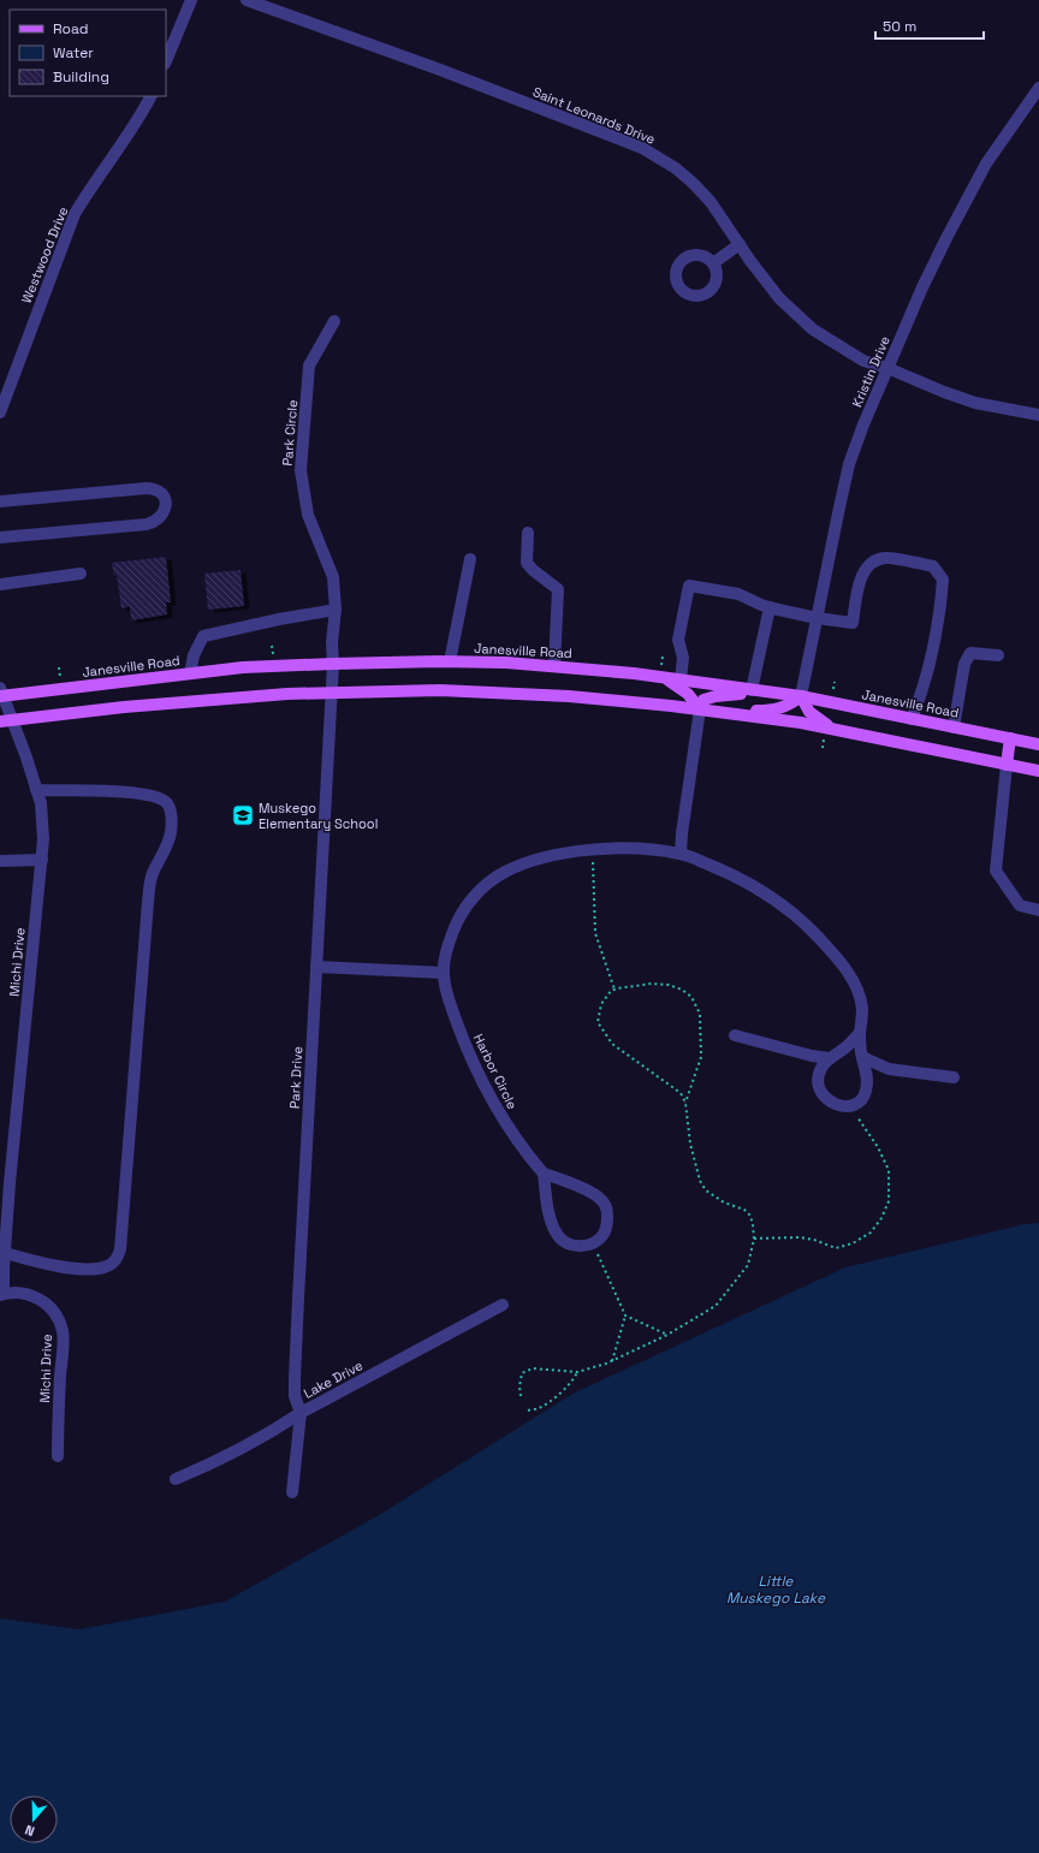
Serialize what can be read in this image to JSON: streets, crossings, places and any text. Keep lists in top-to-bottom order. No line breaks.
{"streets":{"main road":["Janesville Road"],"street":["Saint Leonards Drive","Westwood Drive","Kristin Drive","Park Circle","Michi Drive","Harbor Circle","Park Drive","Lake Drive"]},"crossings":[["Saint Leonards Drive","Kristin Drive"],["Kristin Drive","Janesville Road"],["Park Circle","Janesville Road"],["Park Circle","Park Drive"],["Janesville Road","Michi Drive"],["Janesville Road","Park Drive"],["Park Drive","Lake Drive"]],"water":["Little Muskego Lake"],"places":{"school or university":["Muskego Elementary School"]},"legend":["Road","Water","Building"],"scale_bar":"50 m","north":"bottom"}
